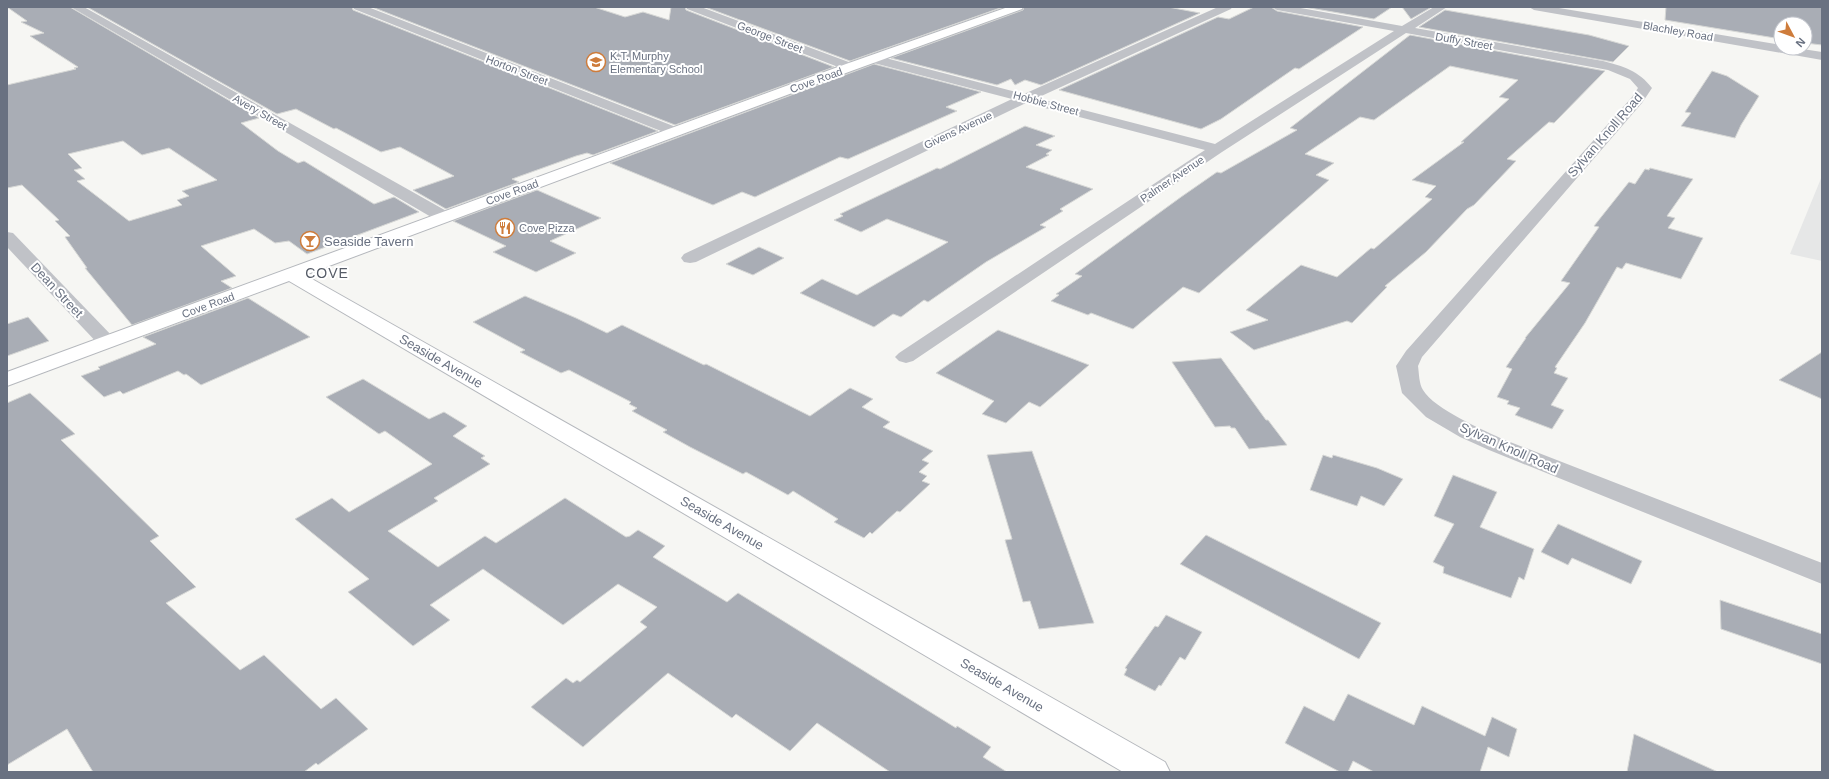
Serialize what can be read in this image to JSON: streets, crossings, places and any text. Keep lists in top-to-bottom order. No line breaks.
{"streets":{"main road":["Cove Road","Seaside Avenue"],"street":["Blachley Road","George Street","Duffy Street","Horton Street","Hobbie Street","Avery Street","Givens Avenue","Sylvan Knoll Road","Palmer Avenue","Dean Street"]},"crossings":[["George Street","Cove Road"],["Duffy Street","Sylvan Knoll Road"],["Duffy Street","Palmer Avenue"],["Horton Street","Cove Road"],["Cove Road","Hobbie Street"],["Cove Road","Avery Street"],["Cove Road","Dean Street"],["Cove Road","Seaside Avenue"],["Hobbie Street","Givens Avenue"],["Hobbie Street","Palmer Avenue"]],"districts":["COVE"],"places":{"school or university":["K.T. Murphy Elementary School"],"restaurant":["Cove Pizza"],"bar":["Seaside Tavern"]},"north":"bottom right"}
